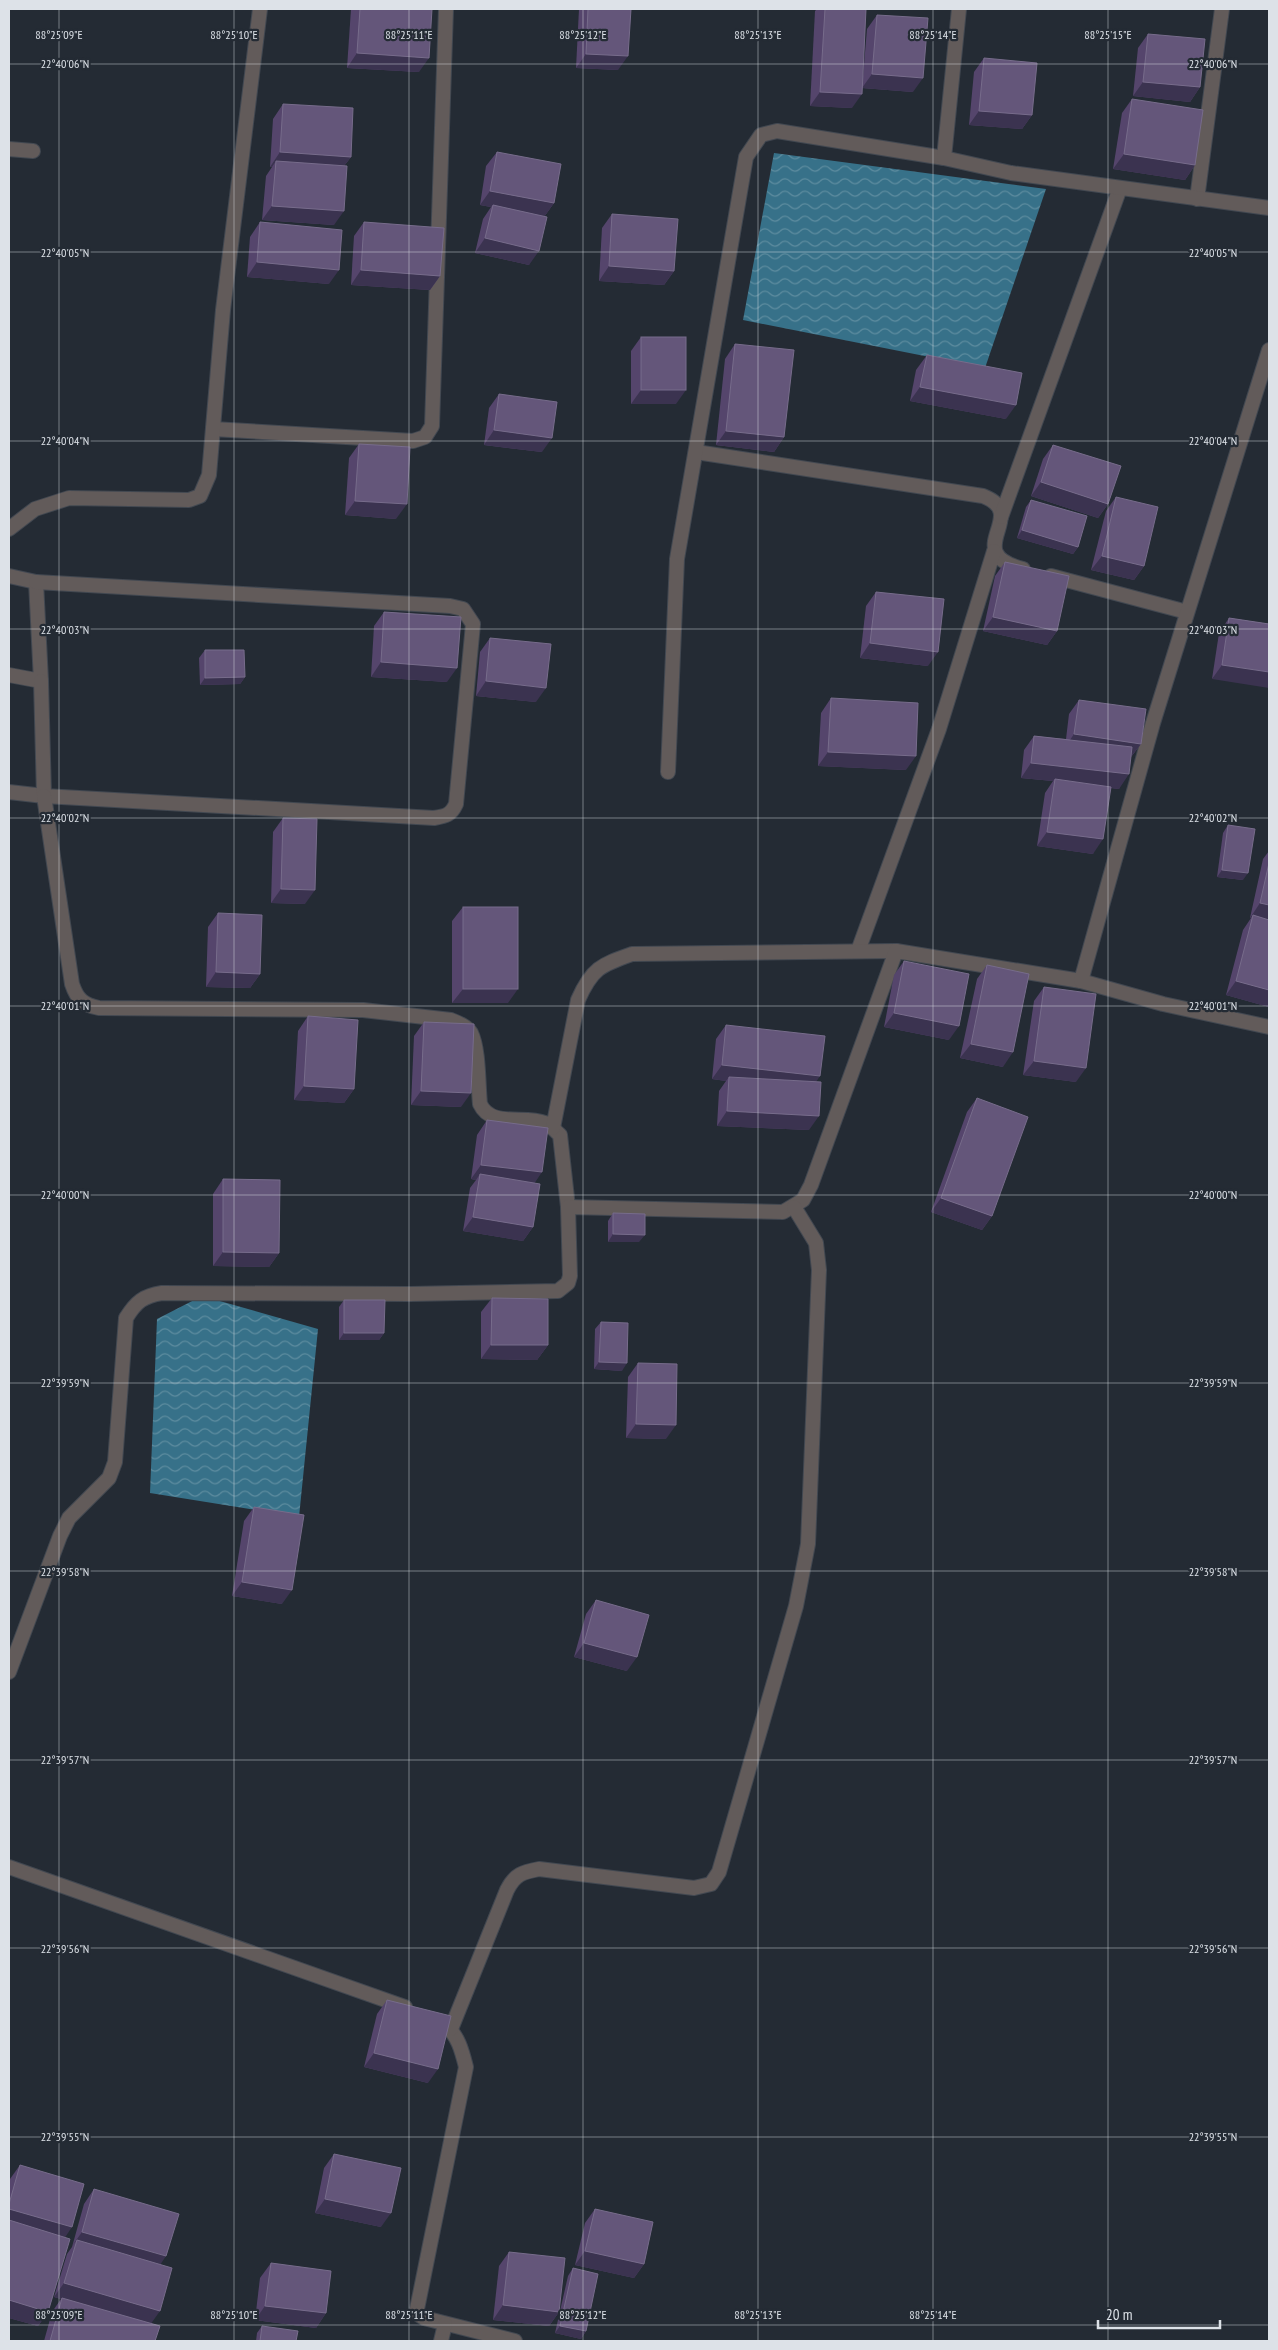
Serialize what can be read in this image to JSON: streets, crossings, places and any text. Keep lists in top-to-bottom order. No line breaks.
{"scale_bar":"20 m","coordinates":["88°25'09\"E","88°25'10\"E","88°25'11\"E","88°25'12\"E","88°25'13\"E","88°25'14\"E","88°25'15\"E","22°40'06\"N","22°40'05\"N","22°40'04\"N","22°40'03\"N","22°40'02\"N","22°40'01\"N","22°40'00\"N","22°39'59\"N","22°39'58\"N","22°39'57\"N","22°39'56\"N","22°39'55\"N"]}
